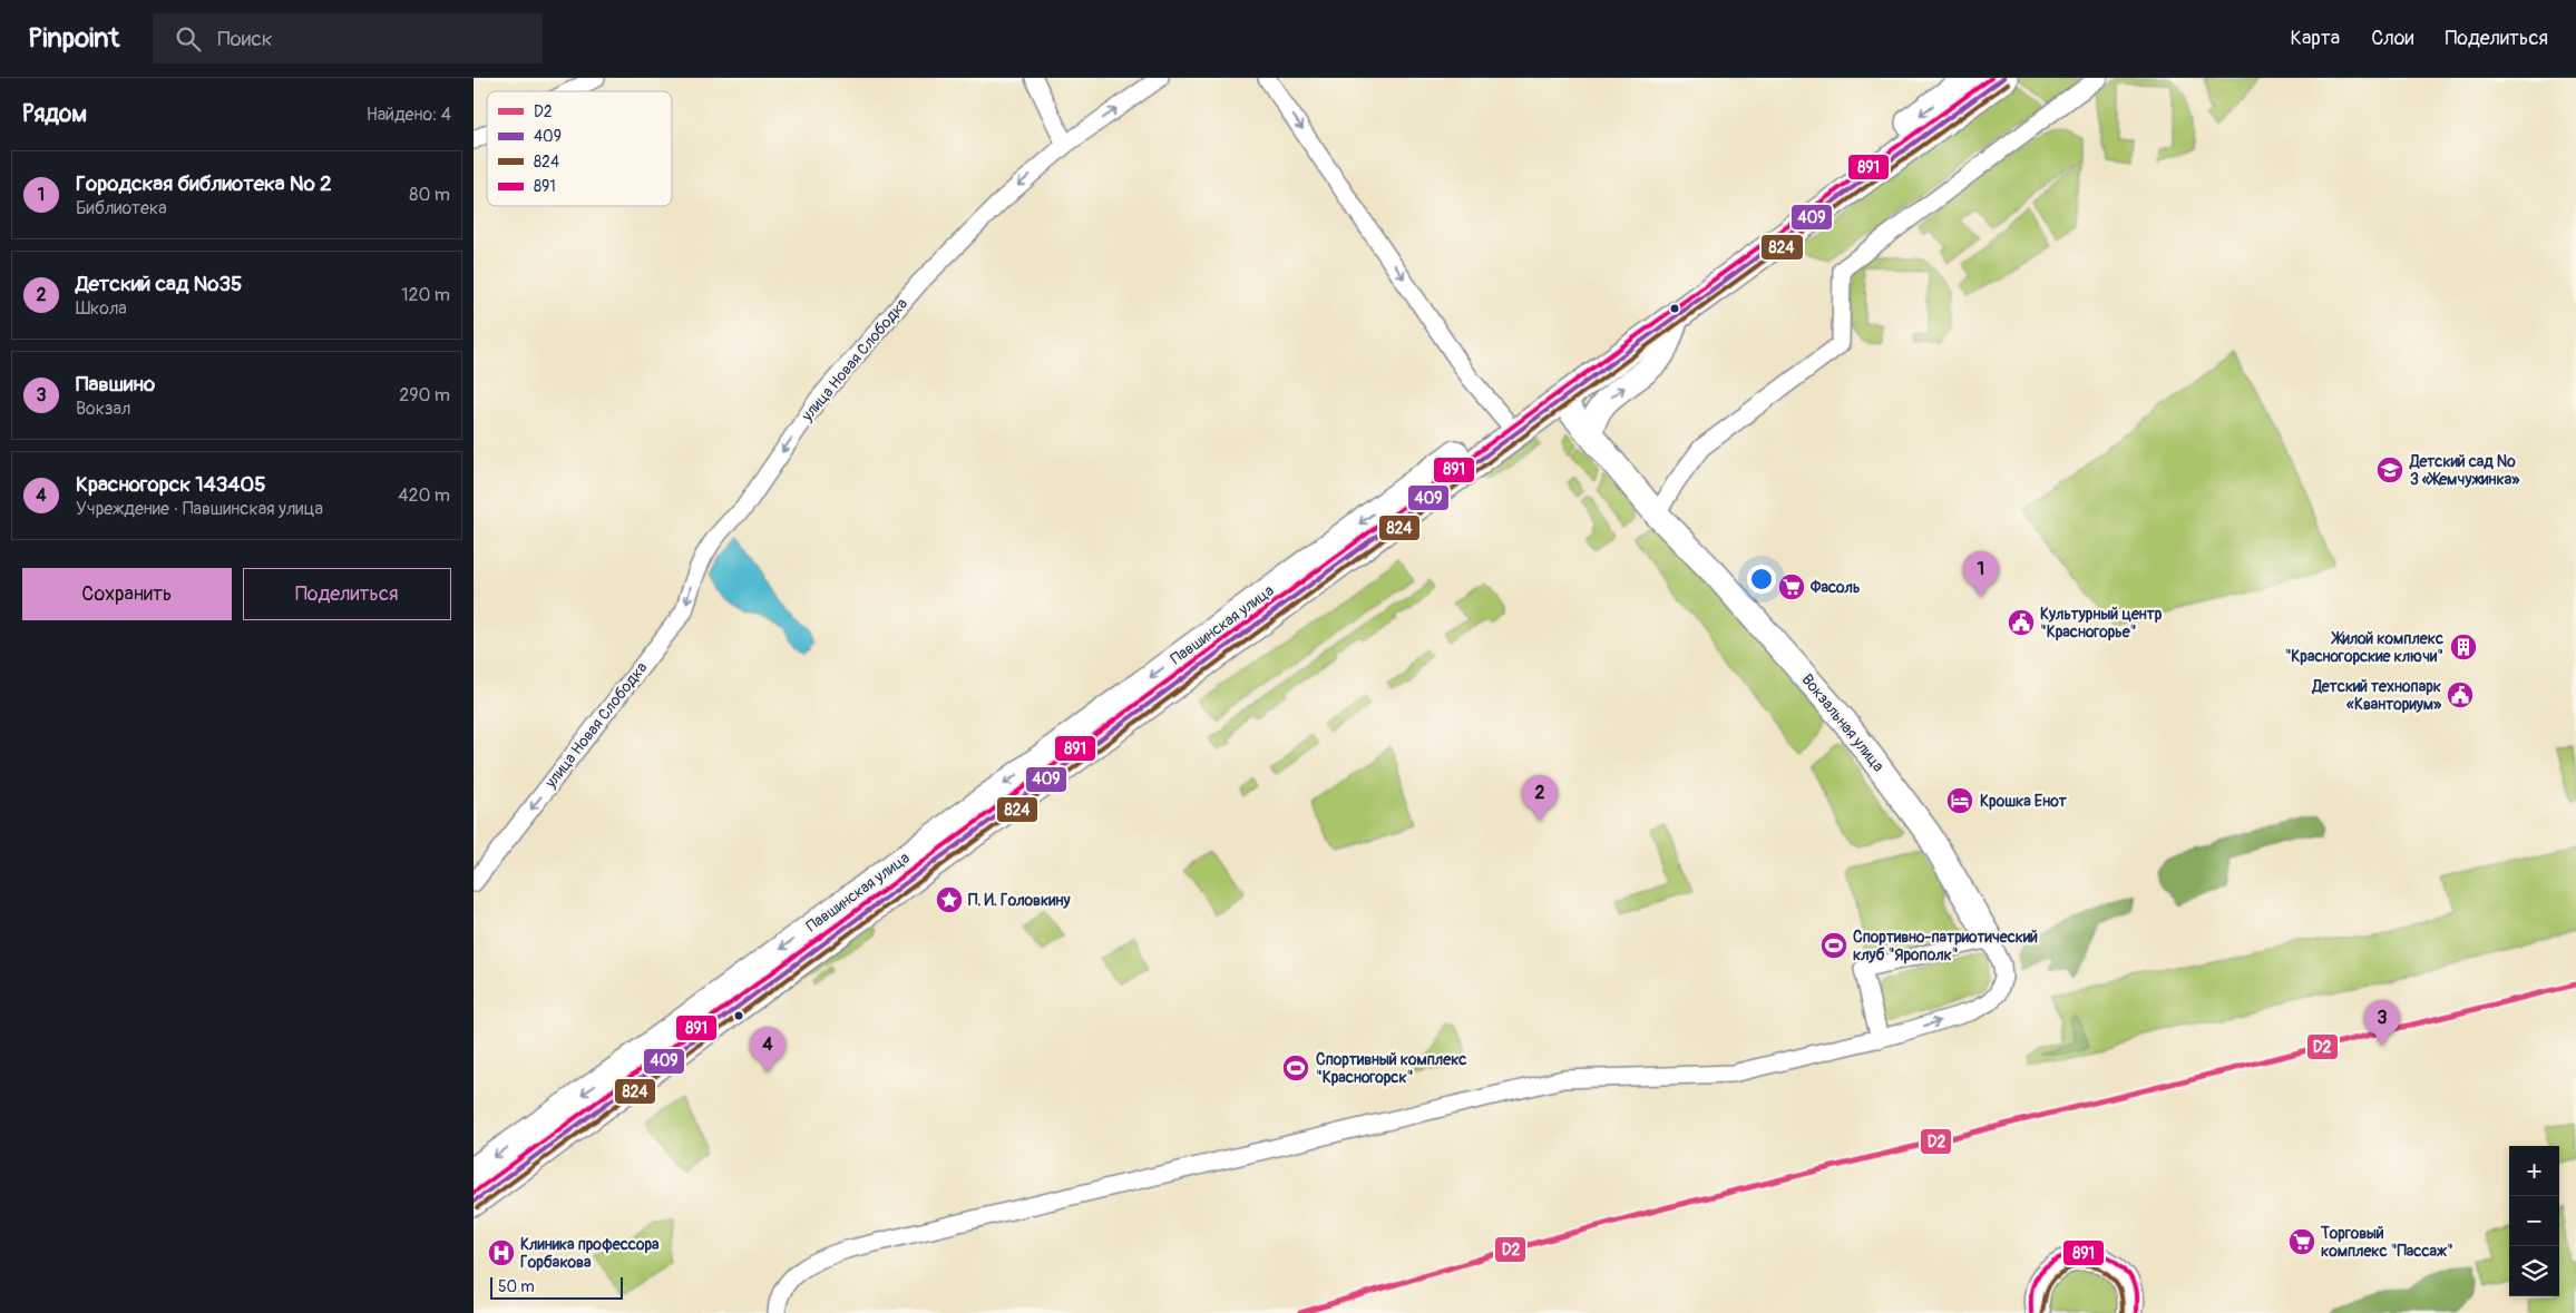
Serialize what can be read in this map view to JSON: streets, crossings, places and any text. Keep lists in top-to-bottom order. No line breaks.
{"streets":{"main road":["Павшинская улица"],"street":["улица Новая Слободка","Вокзальная улица"]},"crossings":[["Павшинская улица","Вокзальная улица"]],"places":{"school or university":["Детский сад № 3 «Жемчужинка»"],"supermarket":["Фасоль","Торговый комплекс \"Пассаж\""],"public building":["Культурный центр \"Красногорье\"","Детский технопарк «Кванториум»"],"building":["Жилой комплекс \"Красногорские ключи\""],"hotel":["Крошка Енот"],"place":["П. И. Головкину"],"sports":["Спортивно-патриотический клуб \"Ярополк\"","Спортивный комплекс \"Красногорск\""],"hospital":["Клиника профессора Горбакова"]},"lines":["transit line 409","transit line 891","transit line 824","transit line D2"],"legend":["D2","409","824","891"],"scale_bar":"50 m","page":{"header":"Pinpoint","search":"Поиск","nav":["Карта","Слои","Поделиться"],"heading":["Рядом","Найдено: 4"],"list":[{"mark":"1","name":"Городская библиотека № 2","note":"Библиотека","value":"80 m"},{"mark":"2","name":"Детский сад №35","note":"Школа","value":"120 m"},{"mark":"3","name":"Павшино","note":"Вокзал","value":"290 m"},{"mark":"4","name":"Красногорск 143405","note":"Учреждение · Павшинская улица","value":"420 m"}],"buttons":["Сохранить","Поделиться"],"pins":["1","2","3","4"],"map_buttons":["+","−"],"scale":"50 m"}}
